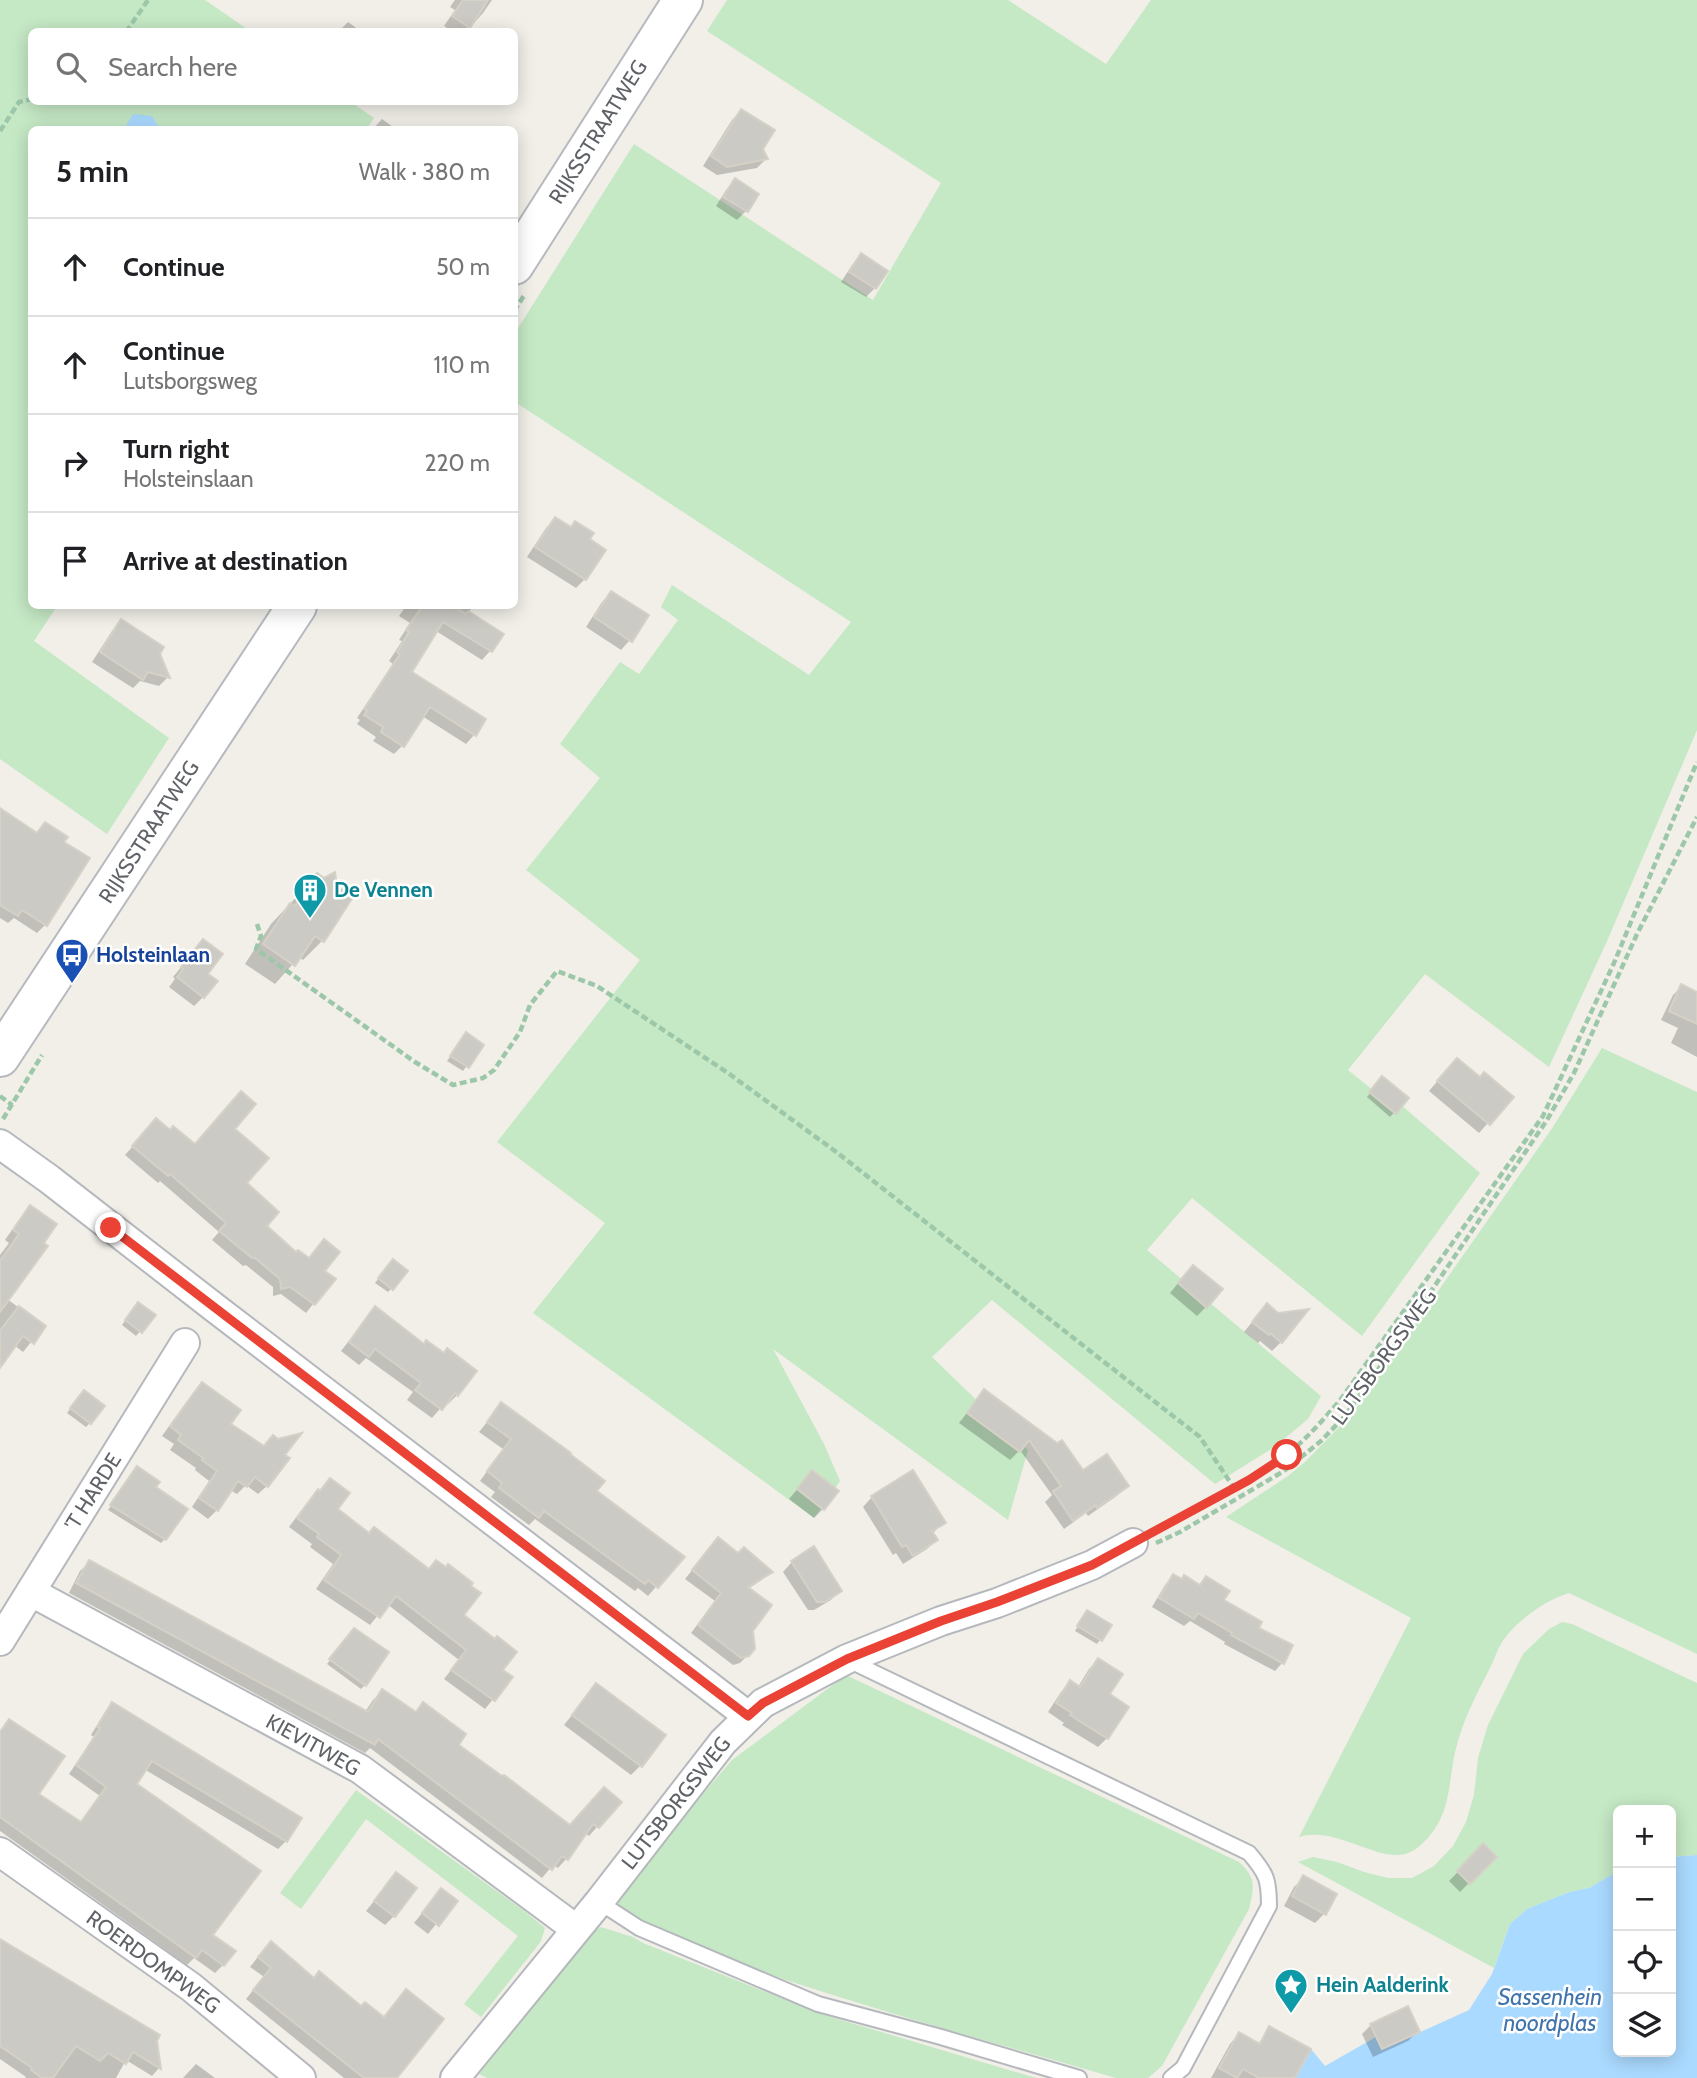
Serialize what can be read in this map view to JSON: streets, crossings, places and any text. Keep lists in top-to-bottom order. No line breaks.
{"streets":{"main road":["RIJKSSTRAATWEG"],"street":["LUTSBORGSWEG","'T HARDE","KIEVITWEG","ROERDOMPWEG"]},"crossings":[["LUTSBORGSWEG","KIEVITWEG"],["'T HARDE","KIEVITWEG"]],"water":["Sassenhein noordplas"],"places":{"building":["De Vennen"],"bus stop":["Holsteinlaan"],"place":["Hein Aalderink"]},"page":{"search":"Search here","heading":["5 min","Walk · 380 m"],"list":[["Continue","50 m"],["Continue","Lutsborgsweg","110 m"],["Turn right","Holsteinslaan","220 m"],"Arrive at destination"],"map_buttons":["+","−"]}}
